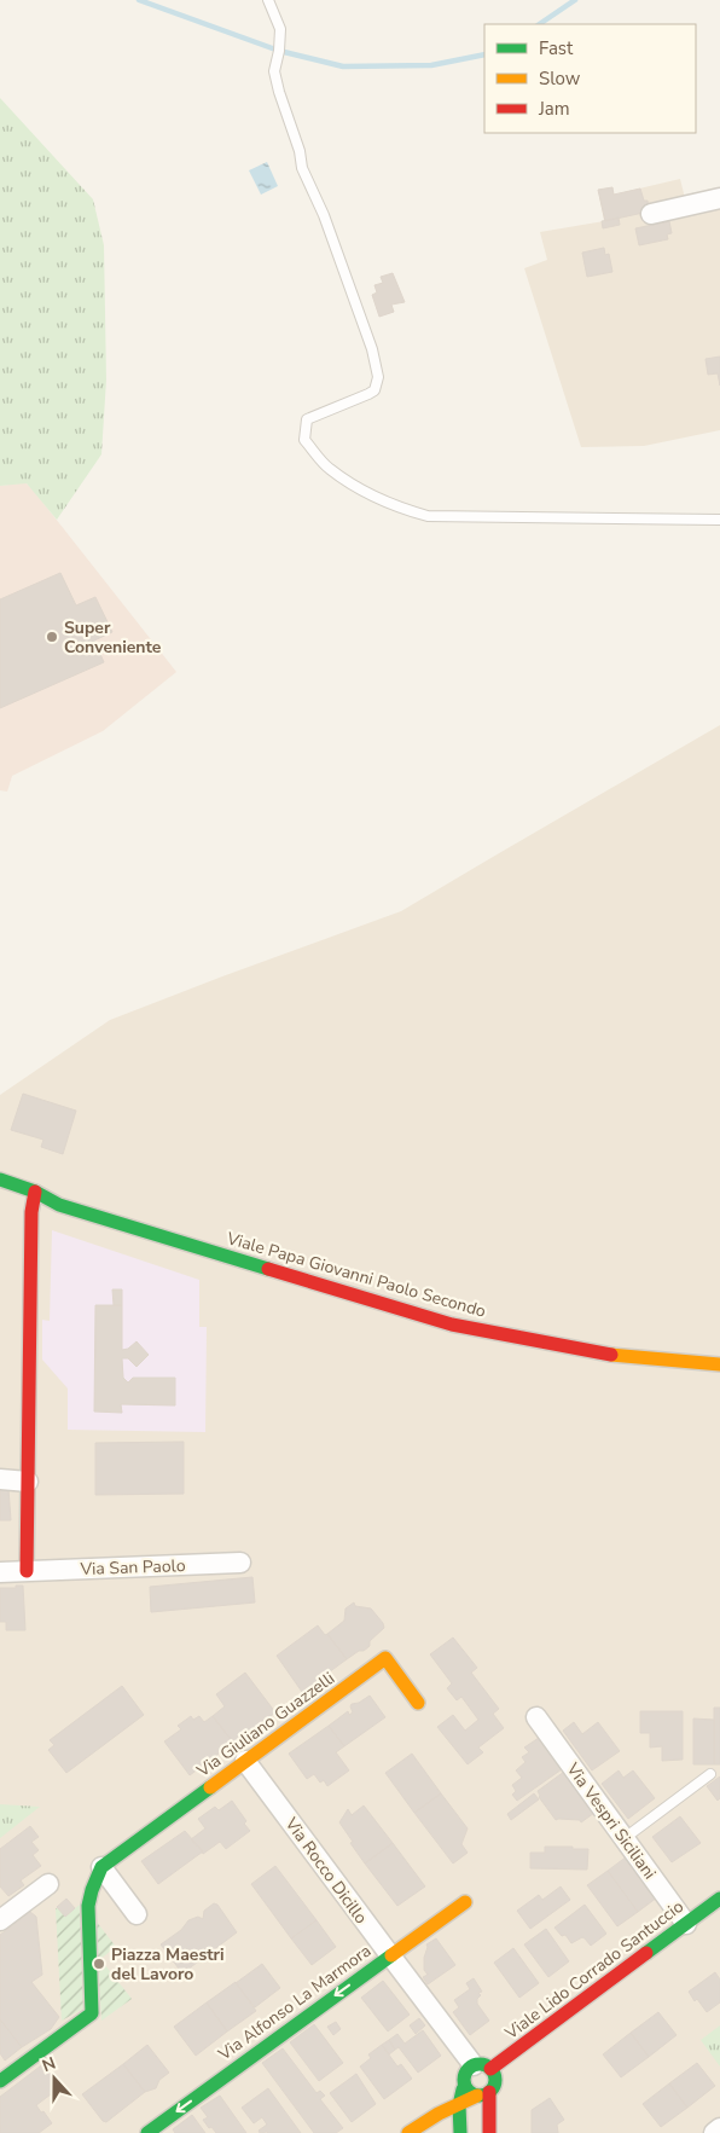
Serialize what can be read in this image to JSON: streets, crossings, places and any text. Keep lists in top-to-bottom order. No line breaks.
{"streets":{"street":["Viale Papa Giovanni Paolo Secondo","Via San Paolo","Via Giuliano Guazzelli","Via Vespri Siciliani","Via Rocco Dicillo","Viale Lido Corrado Santuccio","Via Alfonso La Marmora"]},"crossings":[["Via Giuliano Guazzelli","Via Rocco Dicillo"],["Via Vespri Siciliani","Viale Lido Corrado Santuccio"],["Via Rocco Dicillo","Viale Lido Corrado Santuccio"],["Via Rocco Dicillo","Via Alfonso La Marmora"]],"one_way":["Via Alfonso La Marmora"],"places":["Super Conveniente","Piazza Maestri del Lavoro"],"legend":["Fast","Slow","Jam"],"north":"top"}
